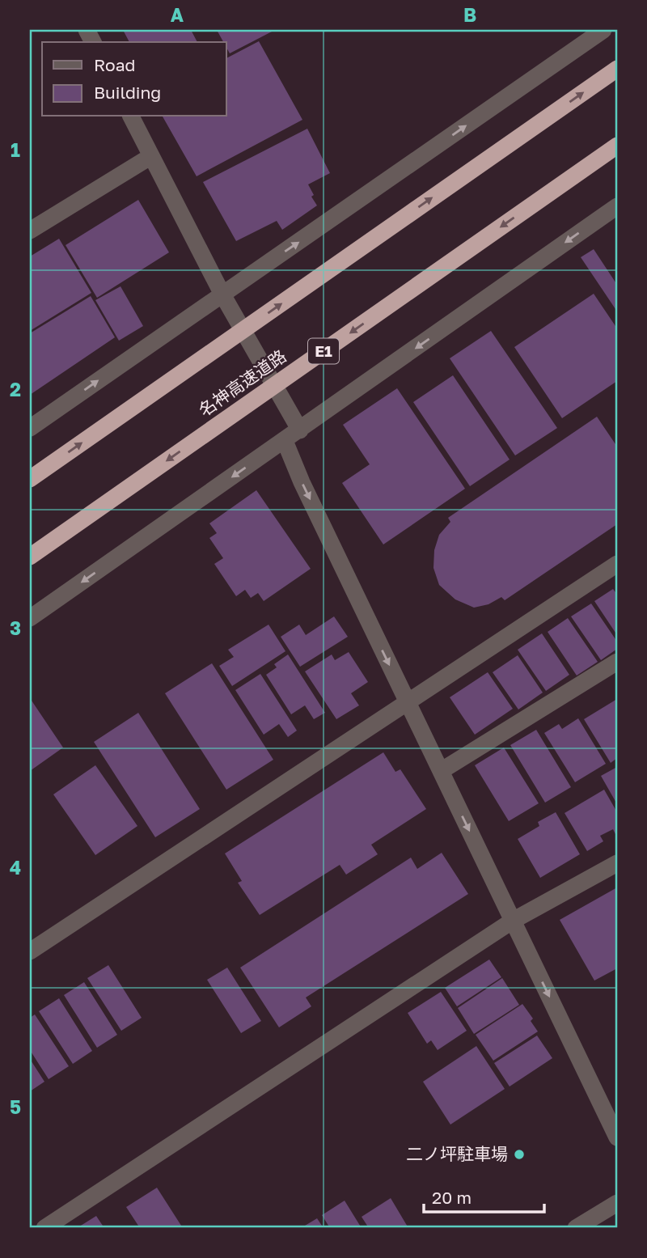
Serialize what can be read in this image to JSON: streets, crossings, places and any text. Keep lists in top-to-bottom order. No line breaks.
{"streets":{"highway":["E1","名神高速道路"]},"places":["二ノ坪駐車場"],"legend":["Road","Building"],"scale_bar":"20 m","grid":{"columns":["A","B"],"rows":["1","2","3","4","5"]}}
